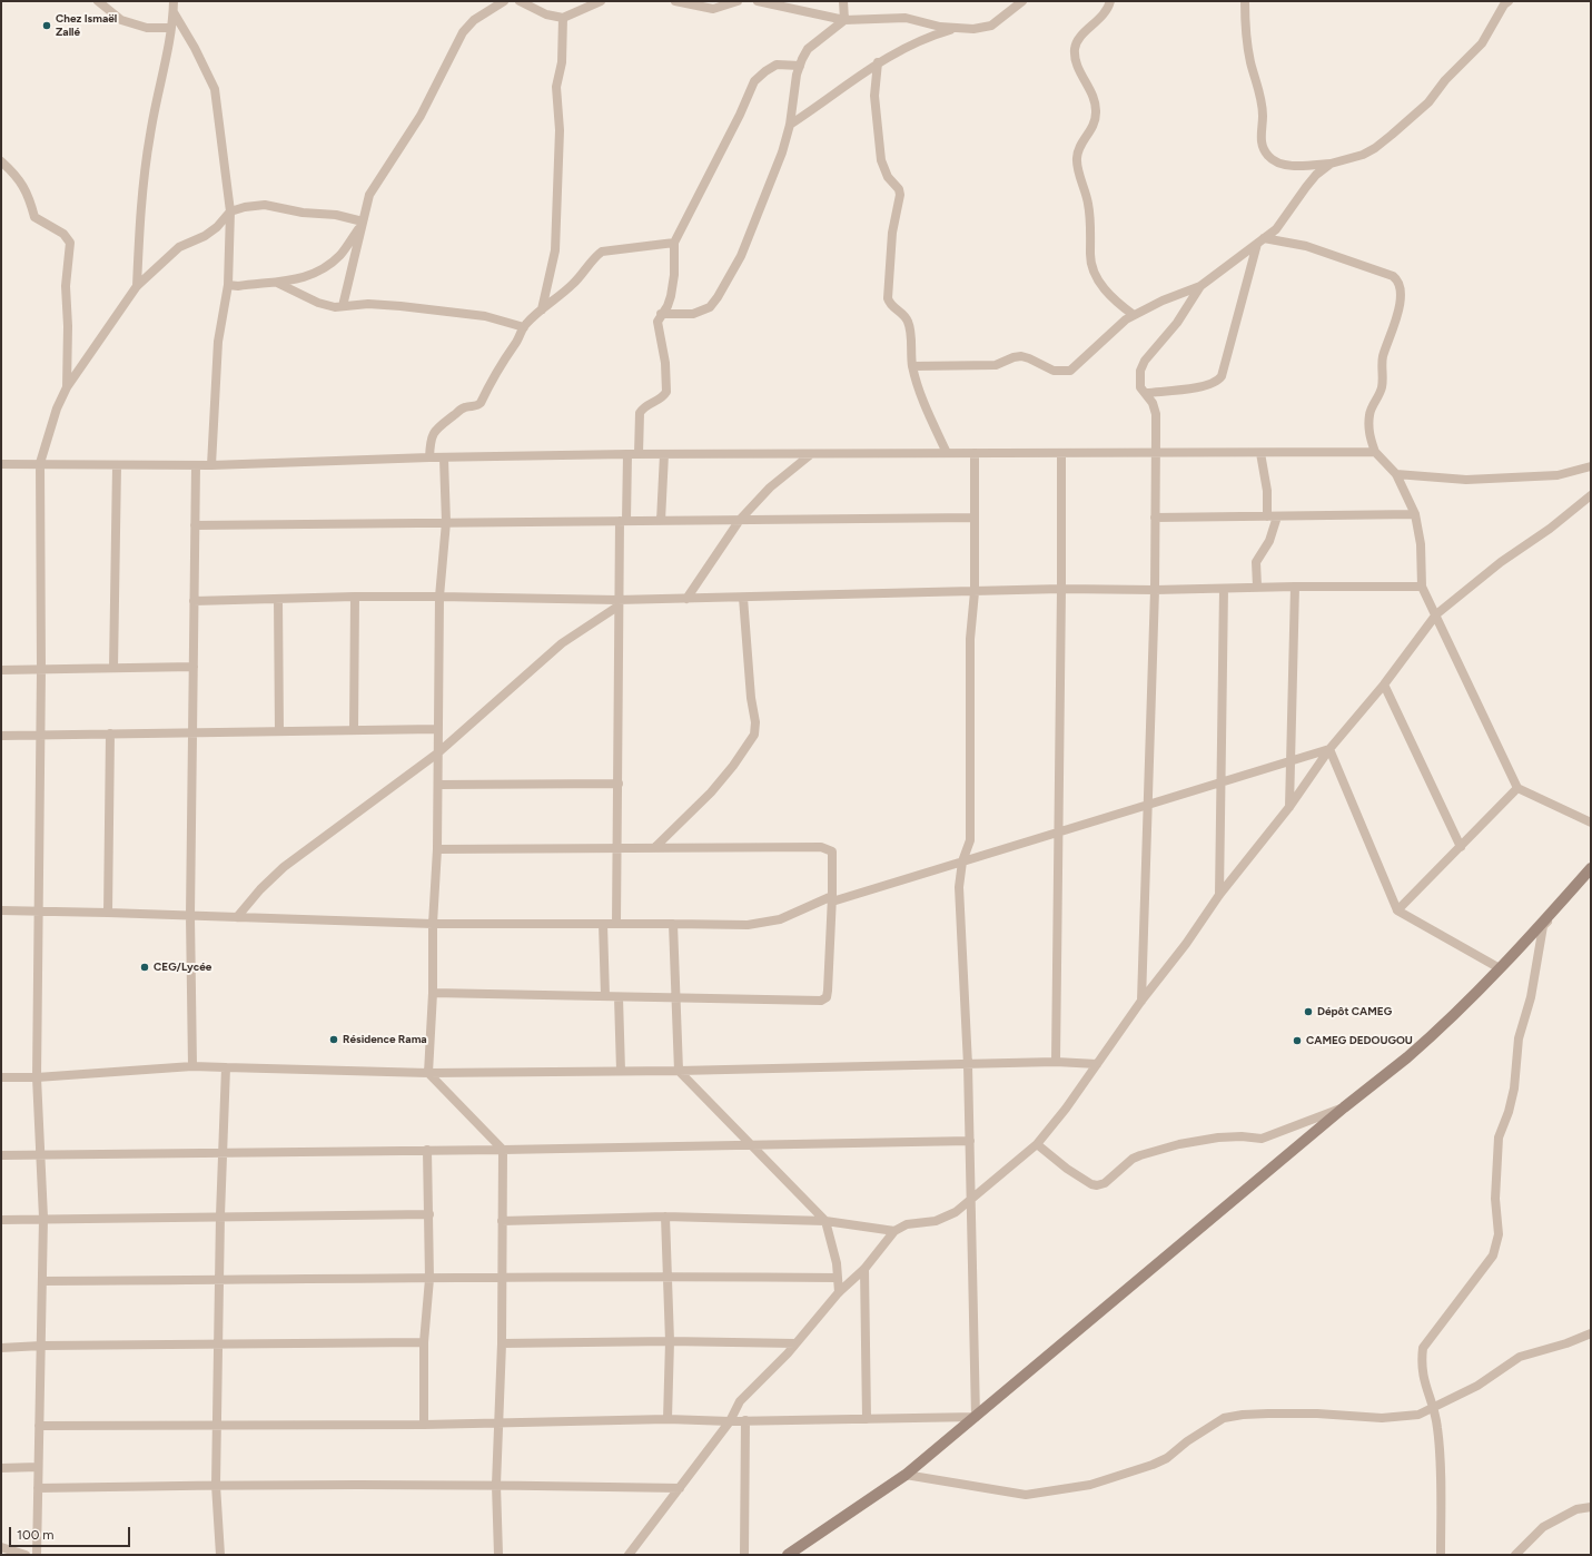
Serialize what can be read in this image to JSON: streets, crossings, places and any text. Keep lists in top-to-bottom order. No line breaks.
{"places":["Chez Ismaël Zallé","CEG/Lycée","Dépôt CAMEG","Résidence Rama","CAMEG DEDOUGOU"],"scale_bar":"100 m"}
